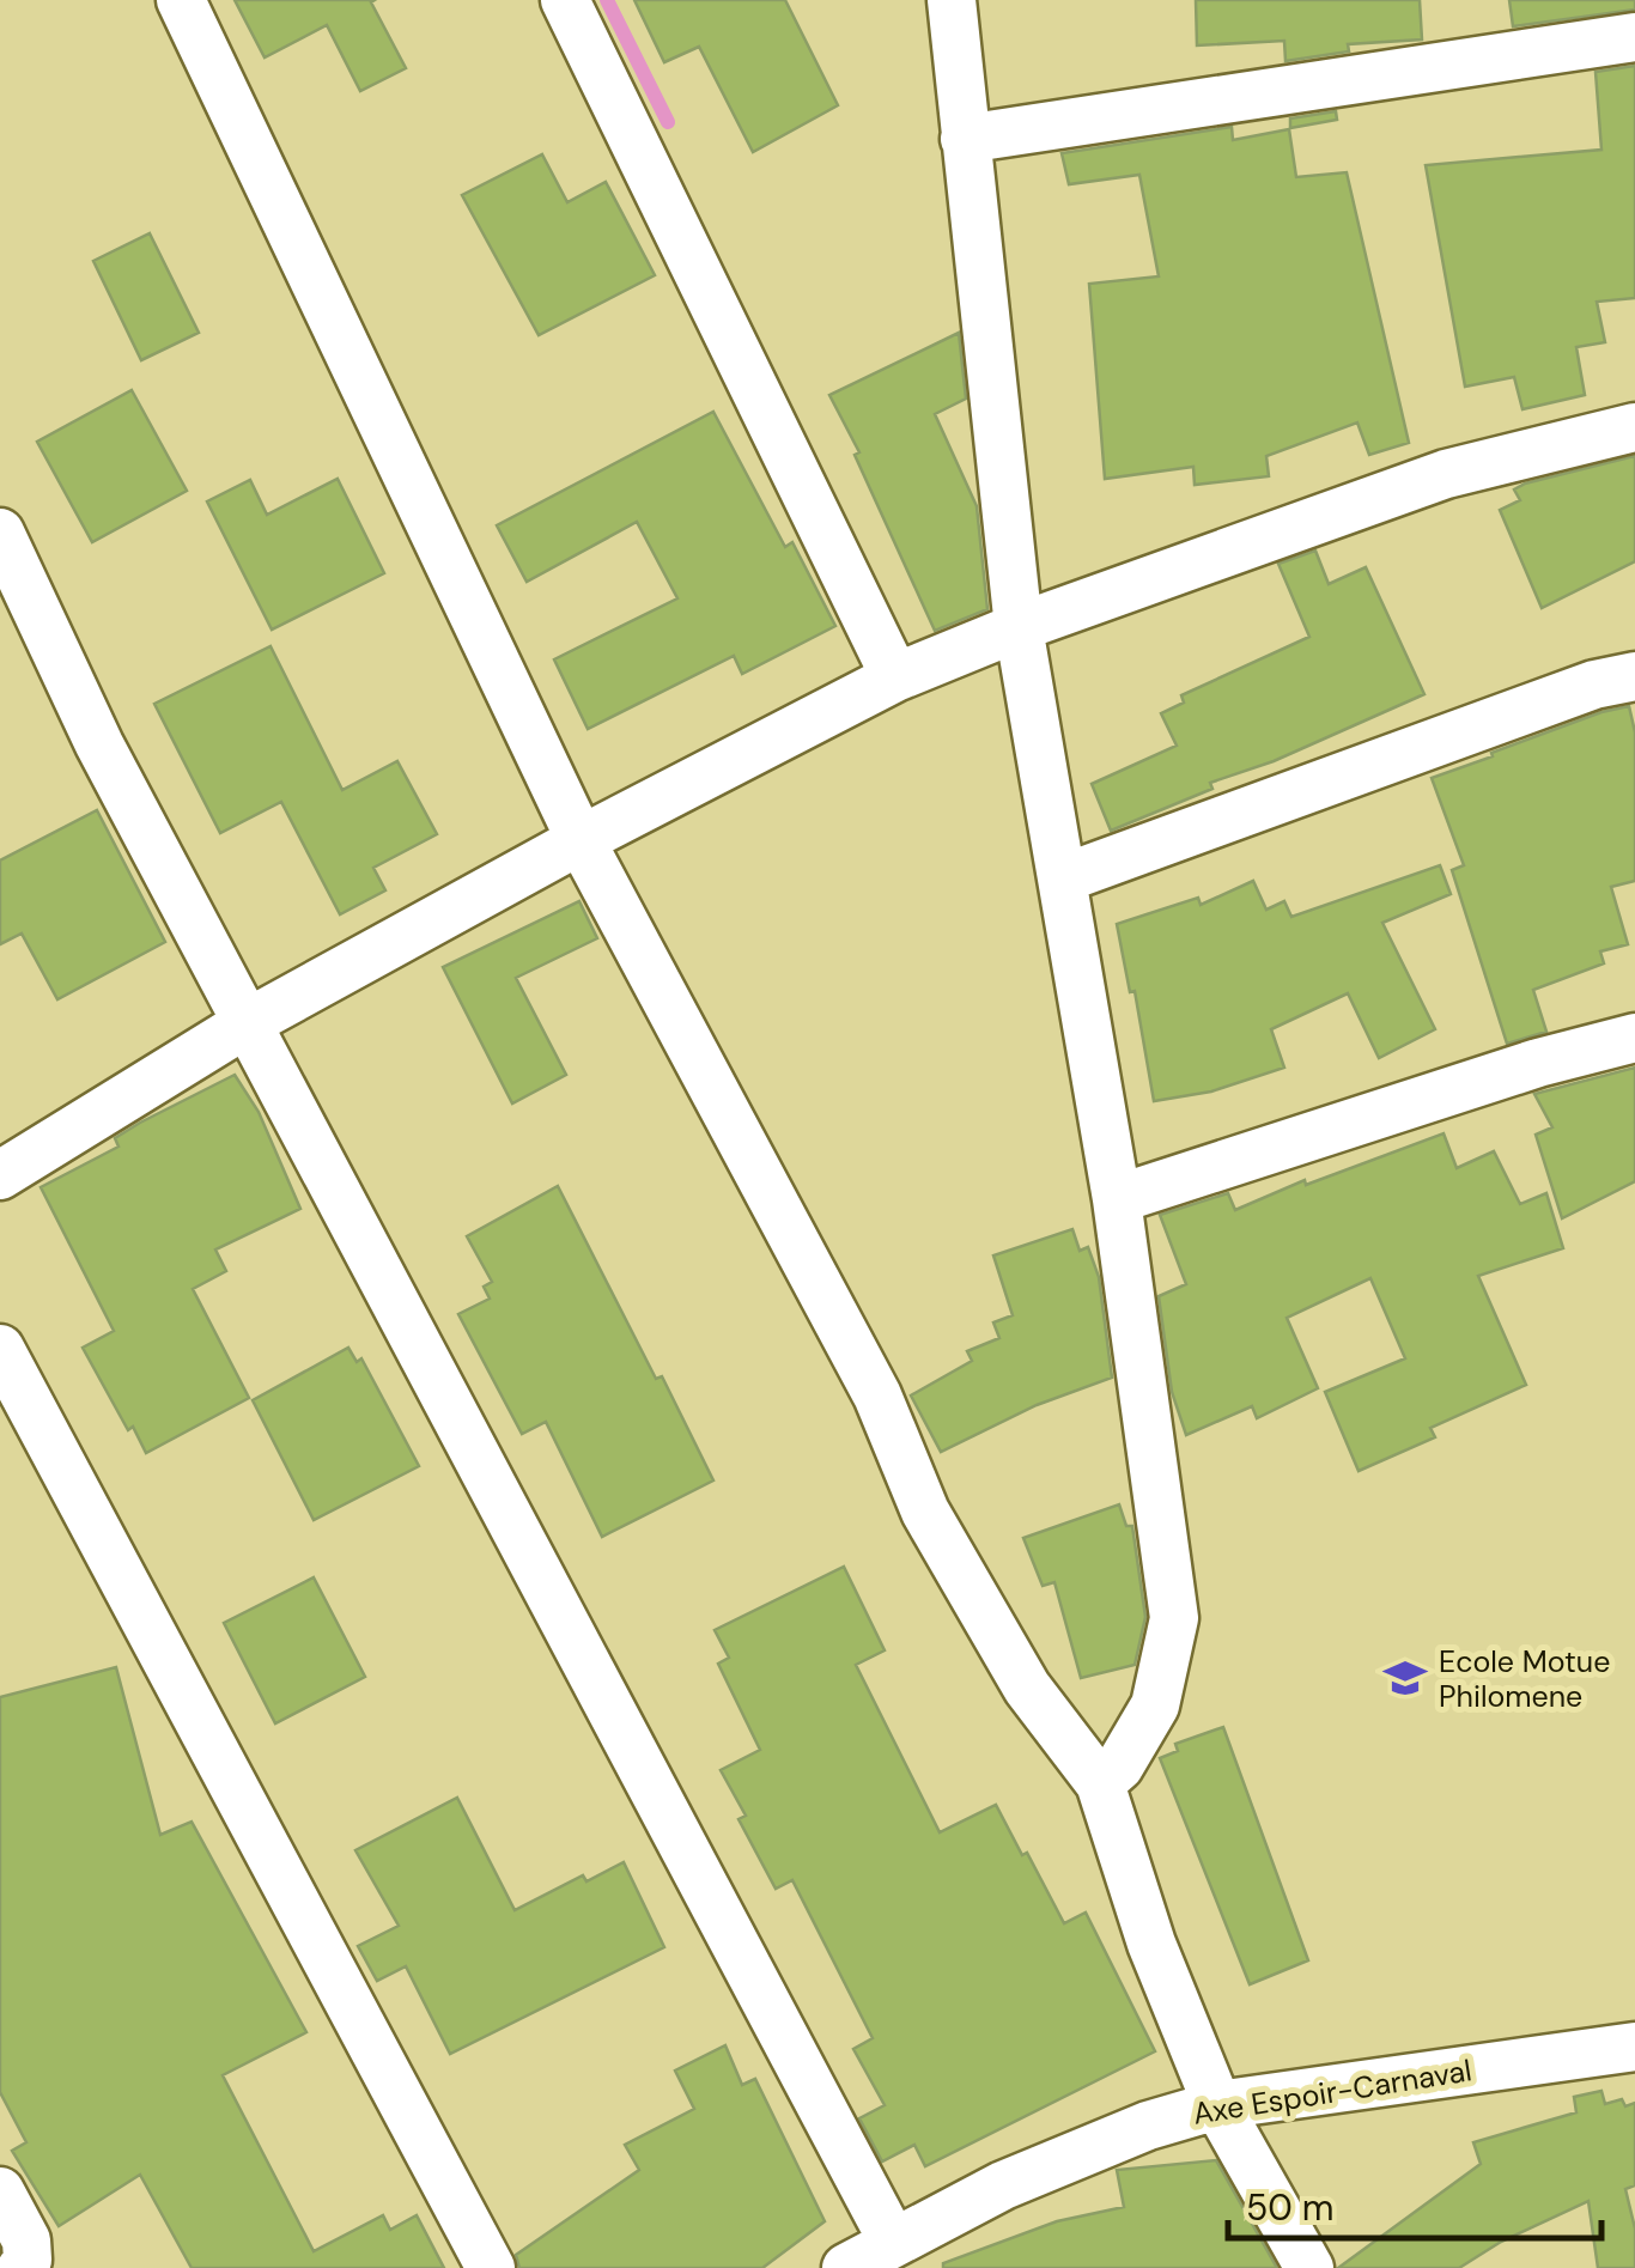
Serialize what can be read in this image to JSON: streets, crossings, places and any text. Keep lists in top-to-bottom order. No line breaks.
{"streets":{"street":["Axe Espoir-Carnaval"]},"places":{"school or university":["Ecole Motue Philomene"]},"scale_bar":"50 m"}
